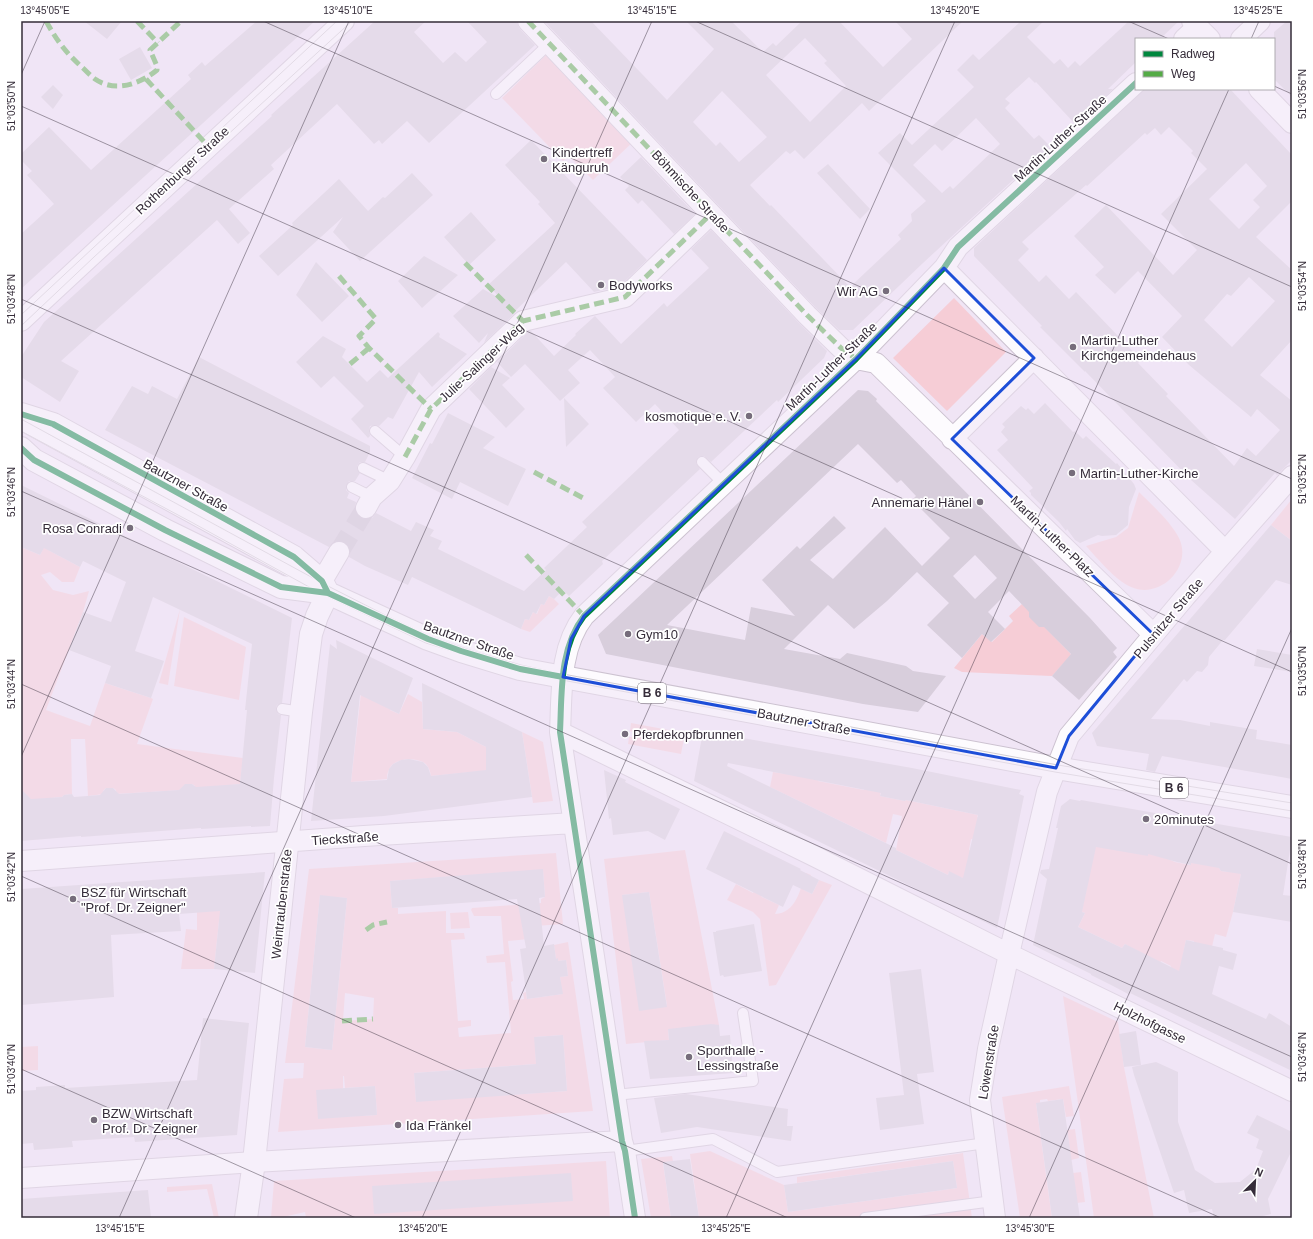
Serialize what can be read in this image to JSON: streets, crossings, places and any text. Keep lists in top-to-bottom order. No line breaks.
{"streets":{"main road":["Bautzner Straße","B 6","Weintraubenstraße"],"street":["Martin-Luther-Straße","Rothenburger Straße","Böhmische Straße","Julie-Salinger-Weg","Martin-Luther-Platz","Pulsnitzer Straße","Tieckstraße","Holzhofgasse","Löwenstraße"]},"crossings":[["Martin-Luther-Straße","Böhmische Straße"],["Martin-Luther-Straße","Bautzner Straße"],["Martin-Luther-Straße","Martin-Luther-Platz"],["Martin-Luther-Straße","Tieckstraße"],["Martin-Luther-Straße","Holzhofgasse"],["Böhmische Straße","Julie-Salinger-Weg"],["Böhmische Straße","Martin-Luther-Platz"],["Bautzner Straße","Pulsnitzer Straße"],["Bautzner Straße","Weintraubenstraße"],["Martin-Luther-Platz","Pulsnitzer Straße"],["Pulsnitzer Straße","Holzhofgasse"],["Pulsnitzer Straße","Löwenstraße"],["Tieckstraße","Weintraubenstraße"],["Holzhofgasse","Löwenstraße"]],"places":["Kindertreff Känguruh","Bodyworks","Wir AG","Martin-Luther Kirchgemeindehaus","kosmotique e. V.","Martin-Luther-Kirche","Annemarie Hänel","Rosa Conradi","Gym10","Pferdekopfbrunnen","20minutes","BSZ für Wirtschaft \"Prof. Dr. Zeigner\"","Sporthalle - Lessingstraße","BZW Wirtschaft Prof. Dr. Zeigner","Ida Fränkel"],"legend":["Radweg","Weg"],"north":"top right","coordinates":["13°45'05\"E","13°45'10\"E","13°45'15\"E","13°45'20\"E","13°45'25\"E","51°03'56\"N","51°03'50\"N","51°03'54\"N","51°03'48\"N","51°03'52\"N","51°03'46\"N","51°03'44\"N","51°03'42\"N","51°03'40\"N","13°45'30\"E"]}
